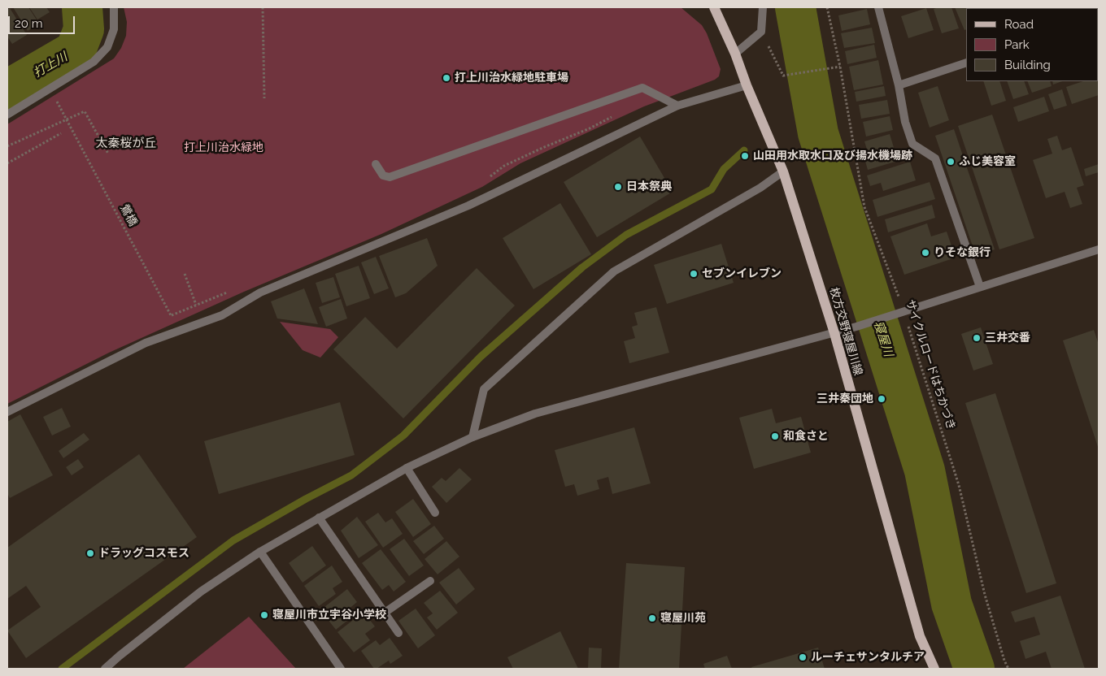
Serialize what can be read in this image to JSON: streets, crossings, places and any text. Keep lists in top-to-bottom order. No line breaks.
{"streets":{"main road":["枚方交野寝屋川線"],"path":["鶯橋","サイクルロードはちかづき"]},"districts":["太秦桜が丘"],"water":["打上川","寝屋川"],"parks":["打上川治水緑地"],"places":["打上川治水緑地駐車場","山田用水取水口及び揚水機場跡","ふじ美容室","日本祭典","りそな銀行","セブンイレブン","三井交番","三井秦団地","和食さと","ドラッグコスモス","寝屋川市立宇谷小学校","寝屋川苑","ルーチェサンタルチア"],"legend":["Road","Park","Building"],"scale_bar":"20 m"}
